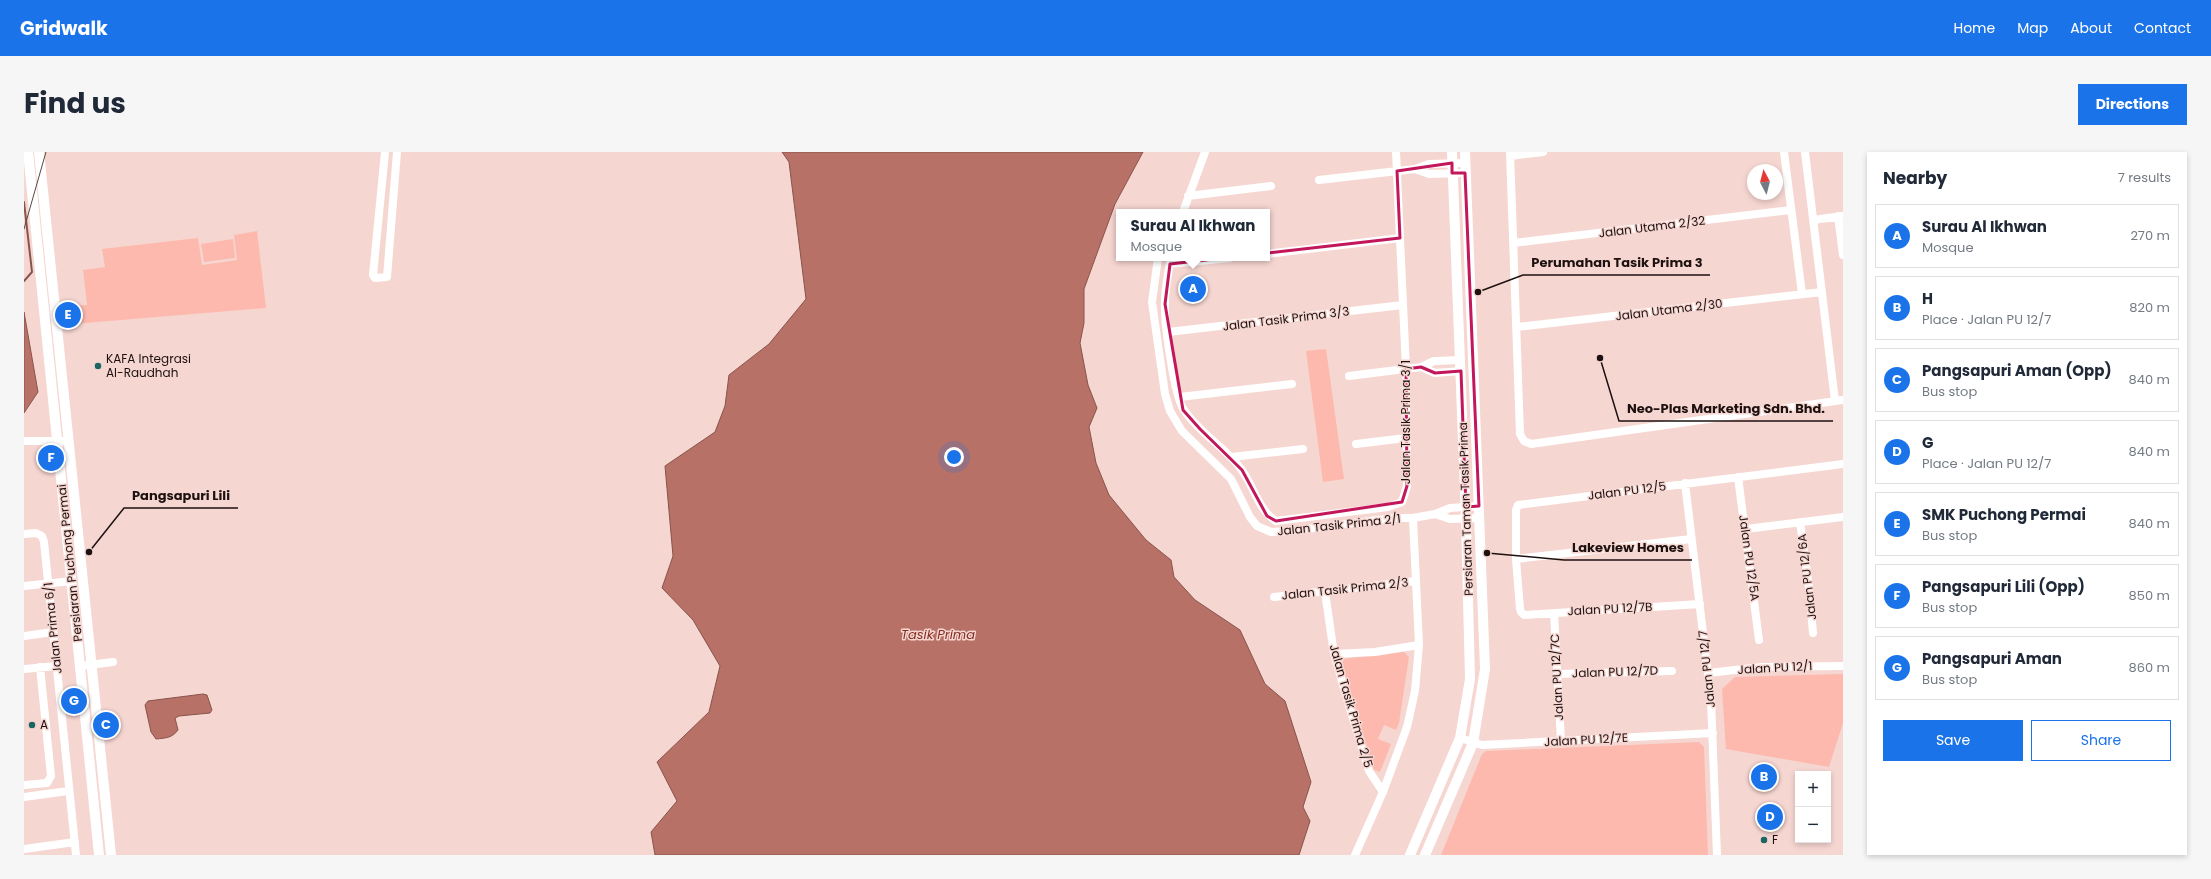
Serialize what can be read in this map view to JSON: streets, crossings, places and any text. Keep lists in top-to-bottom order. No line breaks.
{"streets":{"main road":["Persiaran Taman Tasik Prima","Persiaran Puchong Permai"],"street":["Jalan Utama 2/32","Jalan Utama 2/30","Jalan Tasik Prima 3/3","Jalan Tasik Prima 3/1","Jalan PU 12/5","Jalan Tasik Prima 2/1","Jalan PU 12/5A","Jalan PU 12/6A","Jalan Tasik Prima 2/3","Jalan PU 12/7B","Jalan Prima 6/1","Jalan PU 12/1","Jalan PU 12/7","Jalan PU 12/7D","Jalan PU 12/7C","Jalan Tasik Prima 2/5","Jalan PU 12/7E"]},"crossings":[["Jalan Tasik Prima 3/3","Jalan Tasik Prima 3/1"],["Jalan PU 12/5","Jalan PU 12/5A"],["Jalan PU 12/5","Jalan PU 12/7B"],["Jalan PU 12/5","Jalan PU 12/7"],["Persiaran Taman Tasik Prima","Jalan Tasik Prima 2/1"],["Persiaran Taman Tasik Prima","Jalan PU 12/7E"],["Jalan Tasik Prima 2/3","Jalan Tasik Prima 2/5"],["Jalan PU 12/7B","Jalan PU 12/7"],["Jalan PU 12/7B","Jalan PU 12/7C"],["Jalan PU 12/1","Jalan PU 12/7"],["Jalan PU 12/7","Jalan PU 12/7E"],["Jalan PU 12/7D","Jalan PU 12/7C"],["Jalan PU 12/7C","Jalan PU 12/7E"]],"water":["Tasik Prima"],"places":["Perumahan Tasik Prima 3","Neo-Plas Marketing Sdn. Bhd.","KAFA Integrasi Al-Raudhah","Pangsapuri Lili","Lakeview Homes","A","F"],"north":"top","page":{"header":"Gridwalk","nav":["Home","Map","About","Contact"],"title":"Find us","buttons":["Directions",["Save","Share"]],"heading":["Nearby","7 results"],"list":[{"mark":"A","name":"Surau Al Ikhwan","note":"Mosque","value":"270 m"},{"mark":"B","name":"H","note":"Place · Jalan PU 12/7","value":"820 m"},{"mark":"C","name":"Pangsapuri Aman (Opp)","note":"Bus stop","value":"840 m"},{"mark":"D","name":"G","note":"Place · Jalan PU 12/7","value":"840 m"},{"mark":"E","name":"SMK Puchong Permai","note":"Bus stop","value":"840 m"},{"mark":"F","name":"Pangsapuri Lili (Opp)","note":"Bus stop","value":"850 m"},{"mark":"G","name":"Pangsapuri Aman","note":"Bus stop","value":"860 m"}],"popup":["Surau Al Ikhwan","Mosque"],"pins":["A","E","F","G","C","B","D"],"map_buttons":["+","−"]}}
